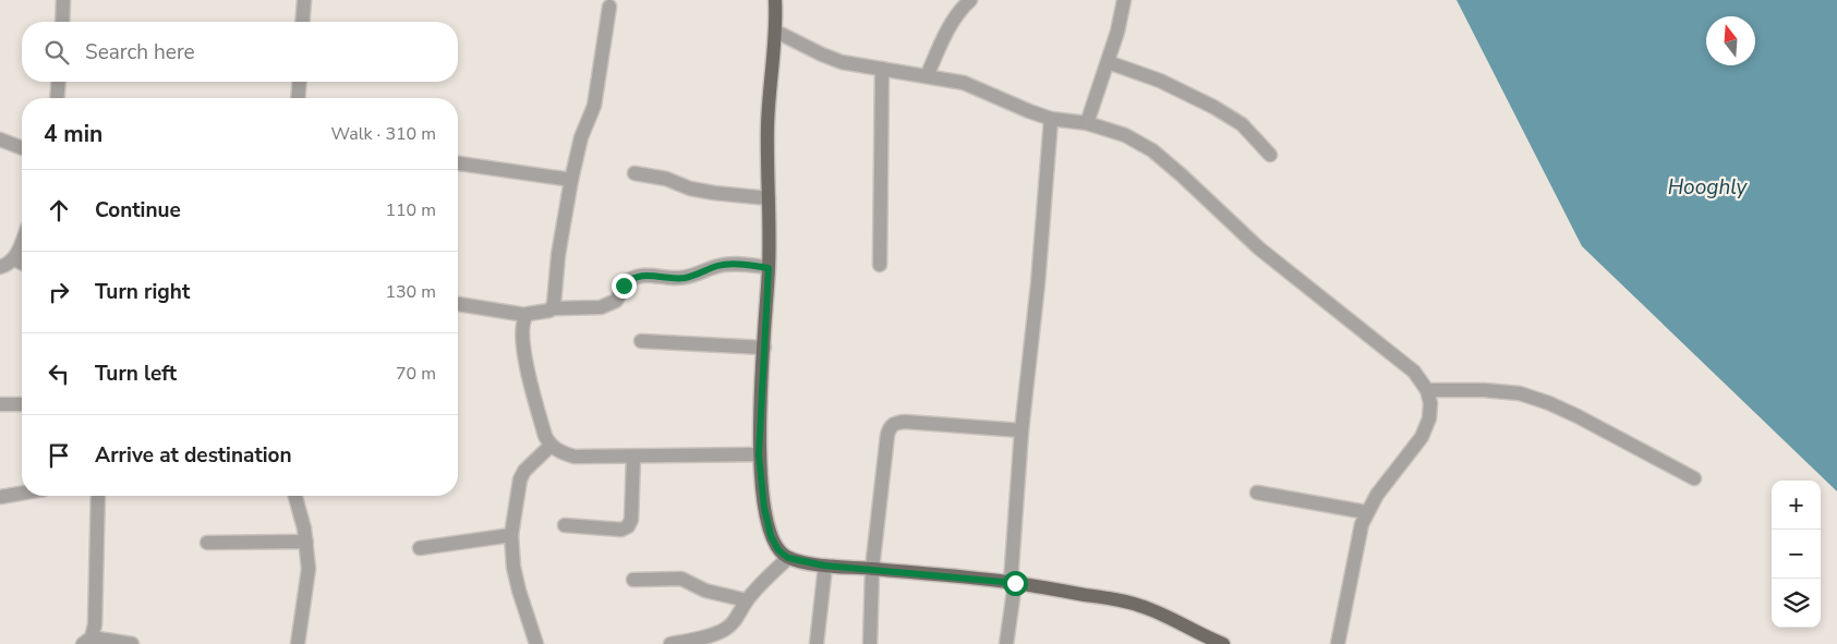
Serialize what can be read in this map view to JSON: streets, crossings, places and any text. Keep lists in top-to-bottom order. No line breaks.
{"water":["Hooghly"],"north":"top","page":{"search":"Search here","heading":["4 min","Walk · 310 m"],"list":[["Continue","110 m"],["Turn right","130 m"],["Turn left","70 m"],"Arrive at destination"],"map_buttons":["+","−"]}}
